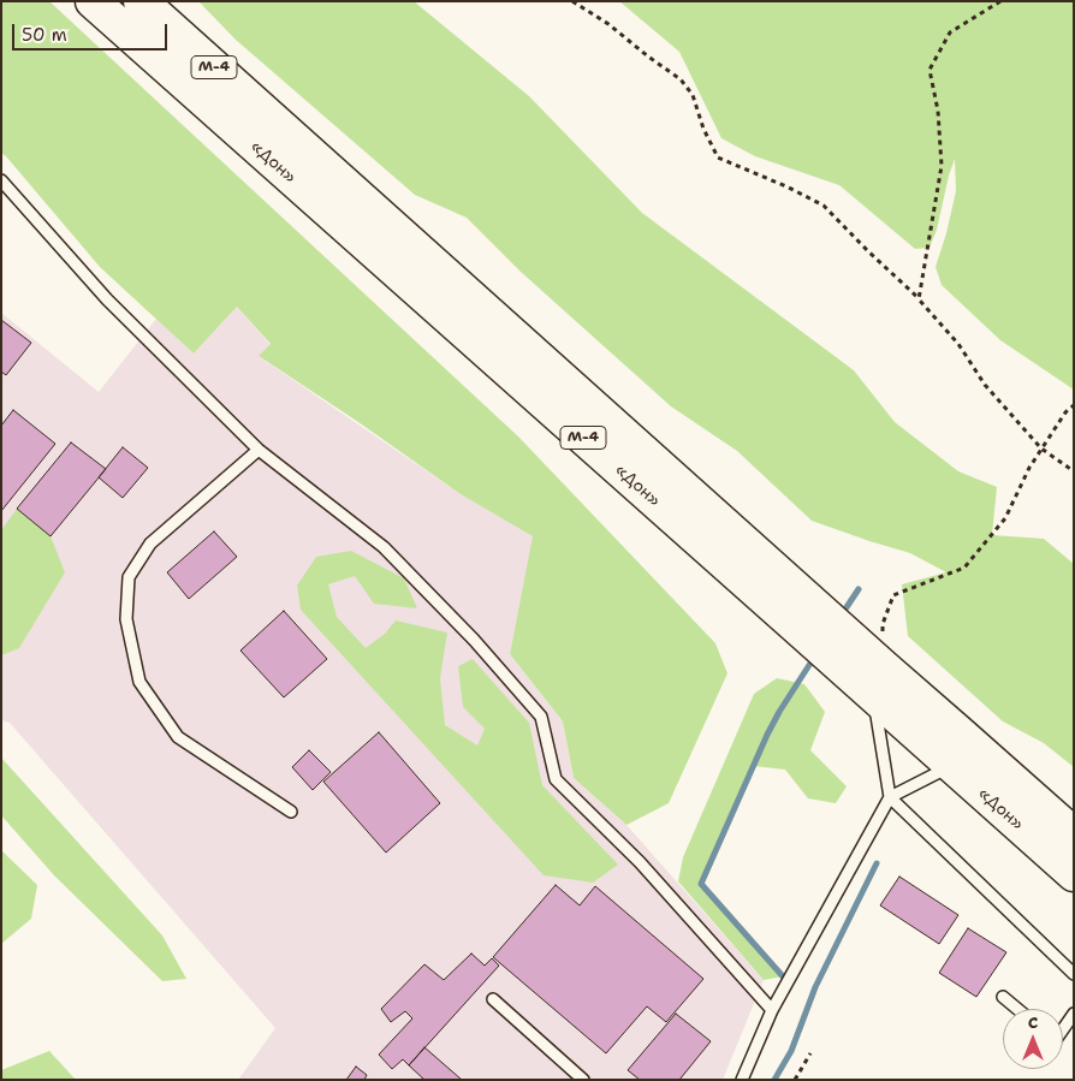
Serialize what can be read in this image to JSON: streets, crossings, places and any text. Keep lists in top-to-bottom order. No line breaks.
{"streets":{"highway":["М-4","«Дон»"]},"crossings":[["М-4","«Дон»"]],"scale_bar":"50 m","north":"top"}
